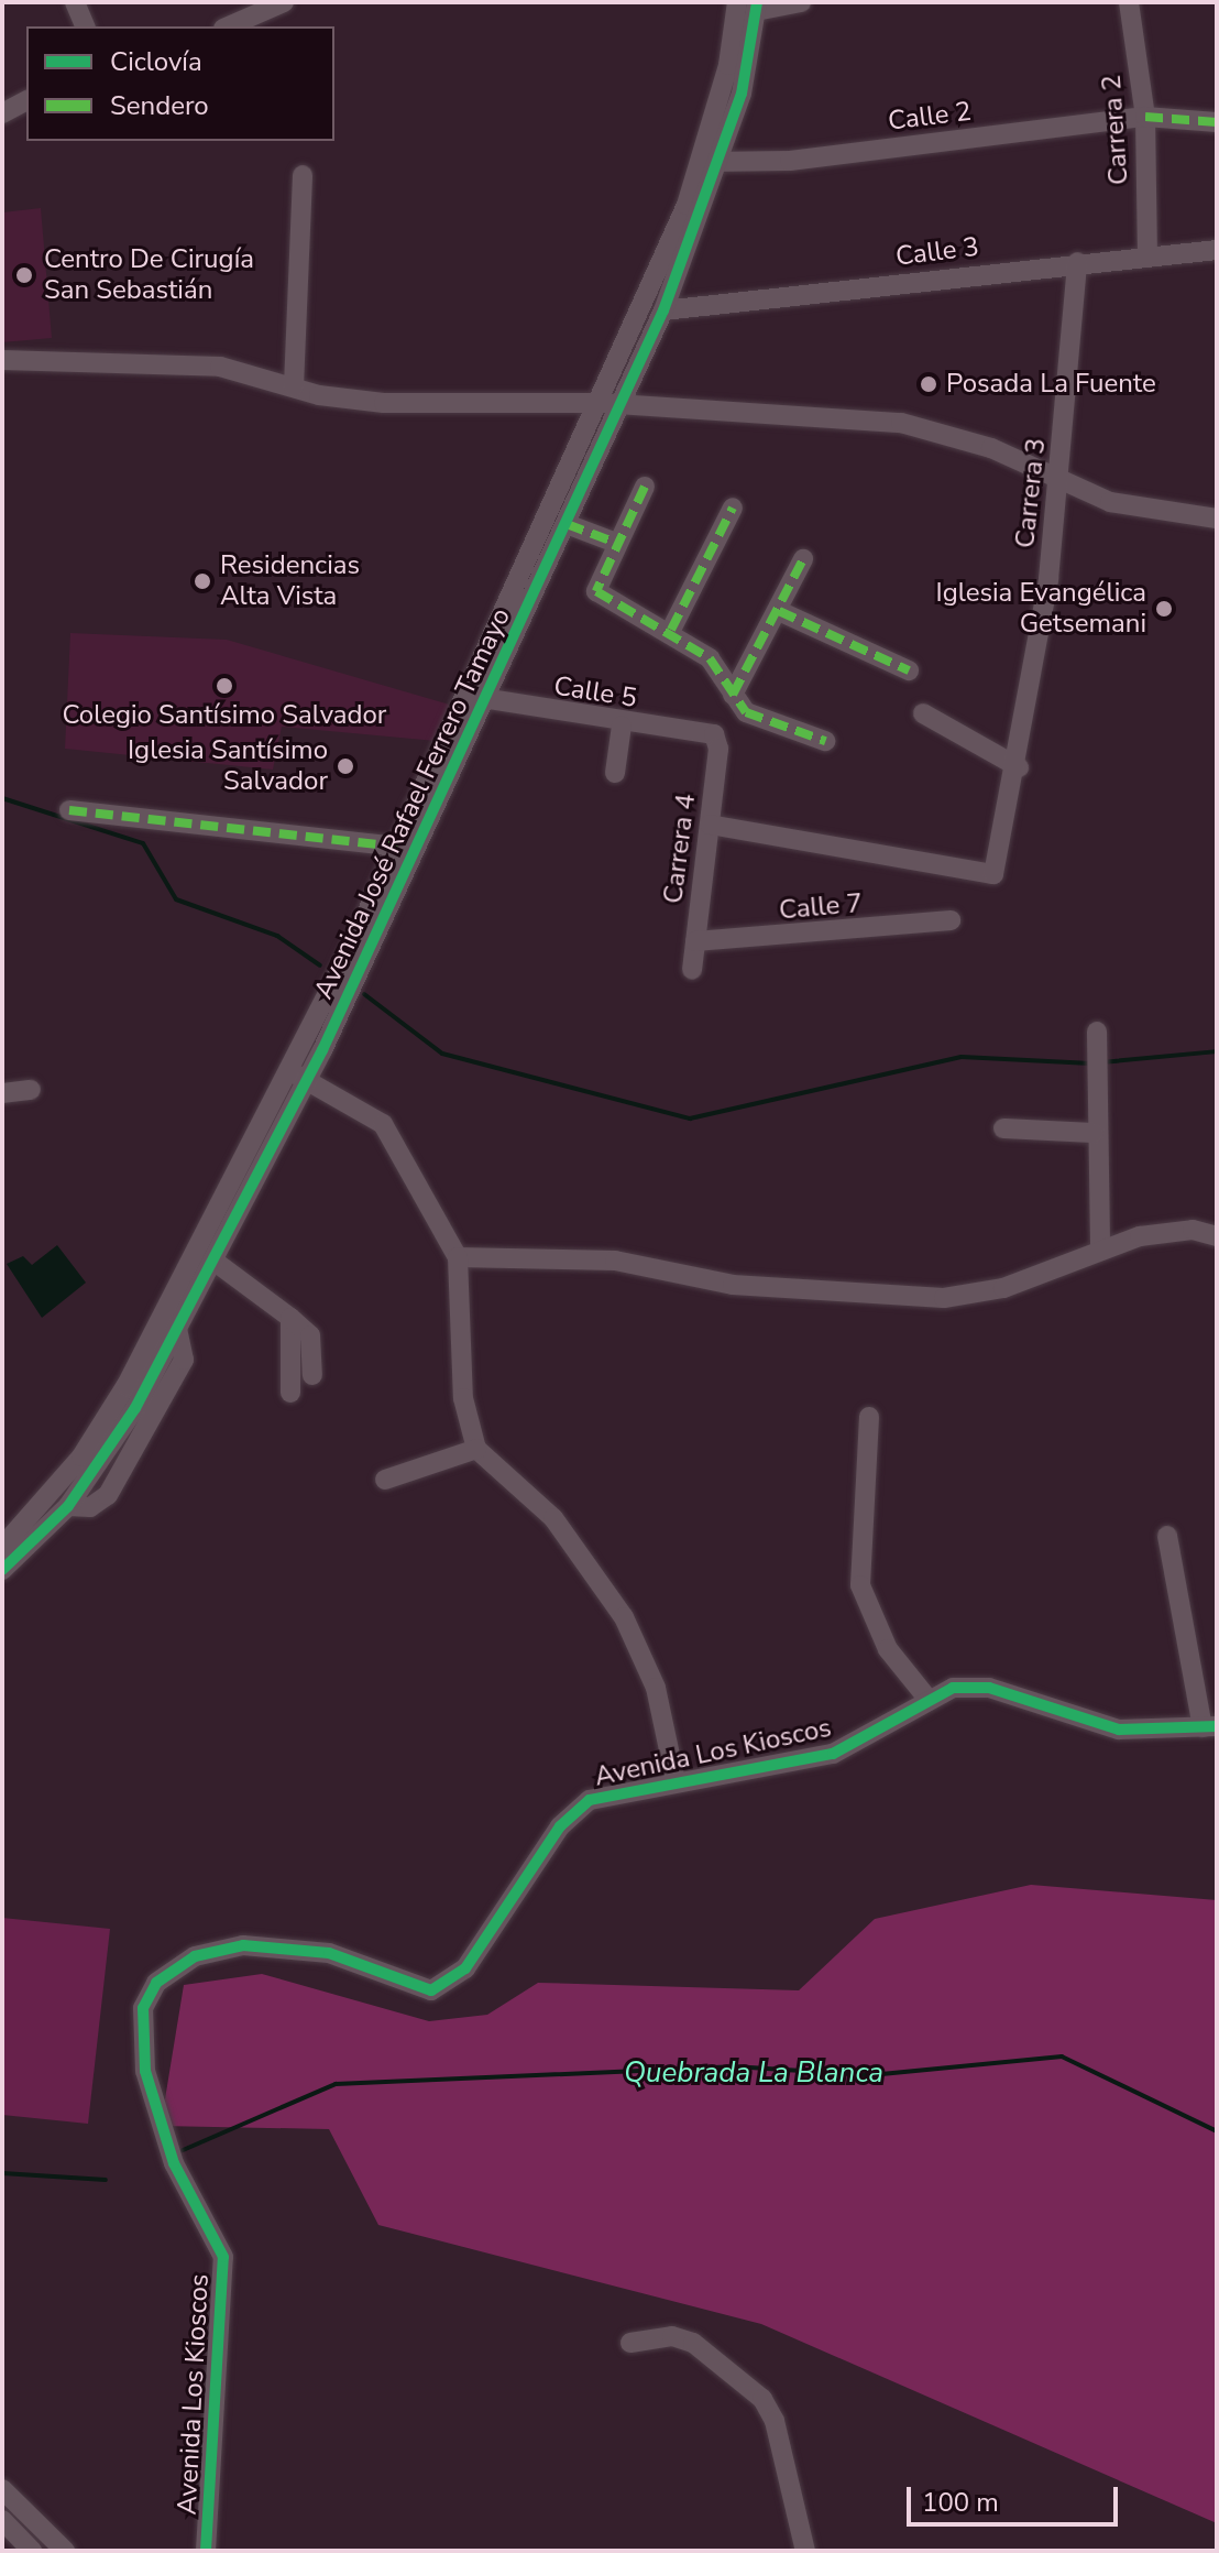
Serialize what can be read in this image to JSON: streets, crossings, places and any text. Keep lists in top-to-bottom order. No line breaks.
{"streets":{"street":["Calle 2","Carrera 2","Calle 3","Carrera 3","Calle 5","Avenida José Rafael Ferrero Tamayo","Carrera 4","Calle 7","Avenida Los Kioscos"]},"crossings":[["Calle 2","Carrera 2"],["Calle 2","Avenida José Rafael Ferrero Tamayo"],["Carrera 2","Calle 3"],["Calle 3","Carrera 3"],["Calle 3","Avenida José Rafael Ferrero Tamayo"],["Carrera 3","Carrera 4"],["Calle 5","Avenida José Rafael Ferrero Tamayo"],["Calle 5","Carrera 4"],["Carrera 4","Calle 7"]],"water":["Quebrada La Blanca"],"places":["Centro De Cirugía San Sebastián","Posada La Fuente","Residencias Alta Vista","Iglesia Evangélica Getsemani","Colegio Santísimo Salvador","Iglesia Santísimo Salvador"],"legend":["Ciclovía","Sendero"],"scale_bar":"100 m"}
